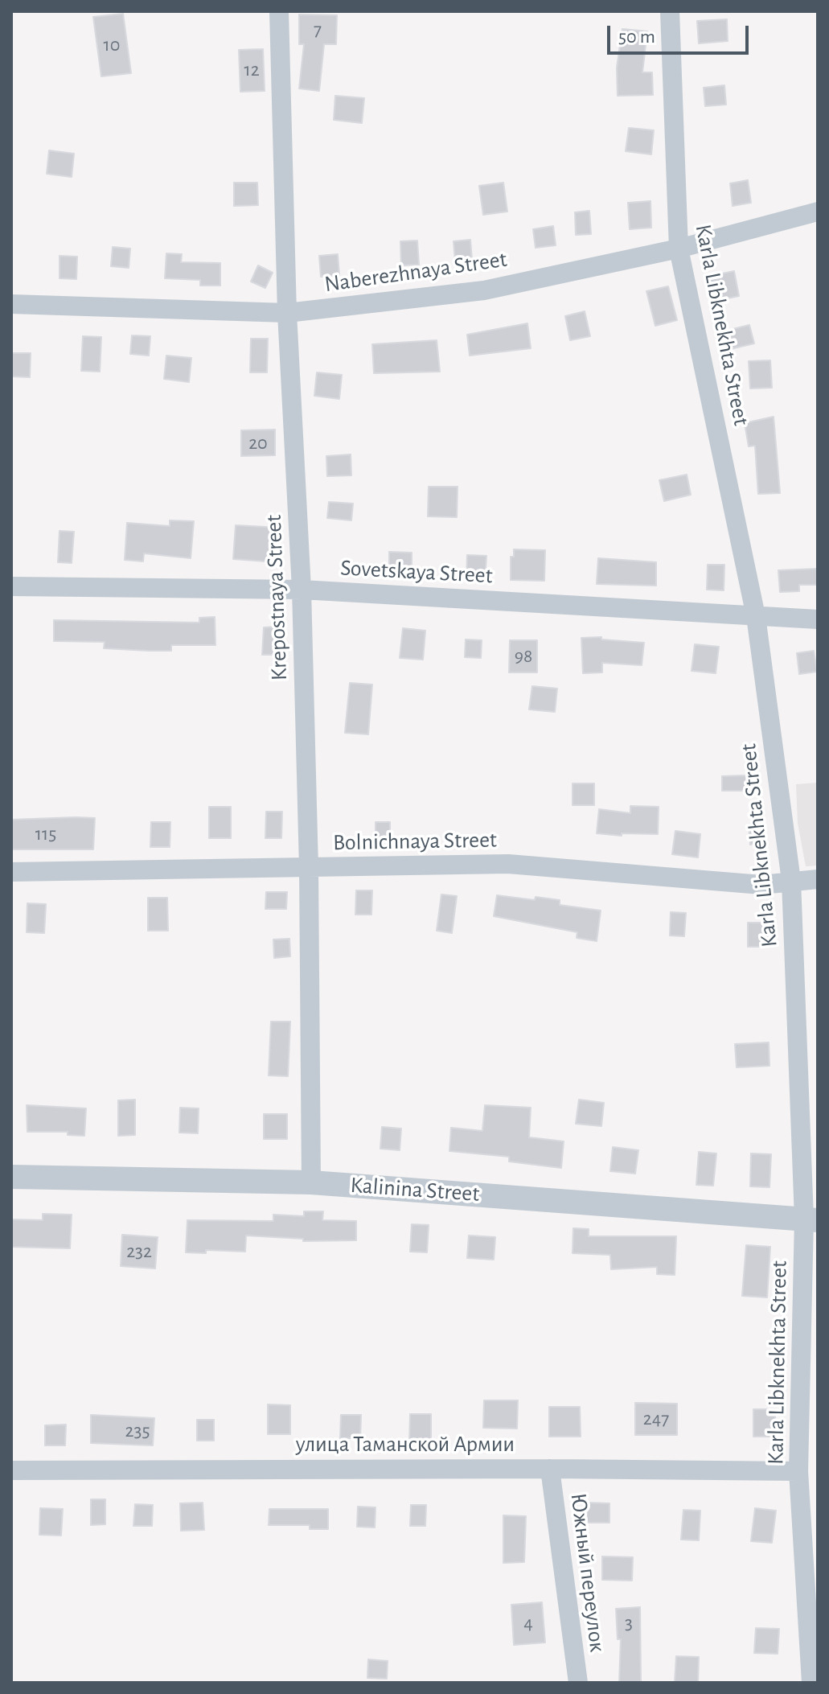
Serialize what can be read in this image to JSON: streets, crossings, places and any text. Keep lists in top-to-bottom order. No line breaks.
{"streets":{"street":["Naberezhnaya Street","Karla Libknekhta Street","Sovetskaya Street","Krepostnaya Street","Bolnichnaya Street","Kalinina Street","улица Таманской Армии","Южный переулок"]},"crossings":[["Naberezhnaya Street","Karla Libknekhta Street"],["Naberezhnaya Street","Krepostnaya Street"],["Karla Libknekhta Street","Sovetskaya Street"],["Karla Libknekhta Street","Bolnichnaya Street"],["Karla Libknekhta Street","Kalinina Street"],["Karla Libknekhta Street","улица Таманской Армии"],["Sovetskaya Street","Krepostnaya Street"],["Krepostnaya Street","Bolnichnaya Street"],["Krepostnaya Street","Kalinina Street"],["улица Таманской Армии","Южный переулок"]],"house_numbers":["7","10","12","20","98","115","232","247","235","4","3"],"scale_bar":"50 m"}
